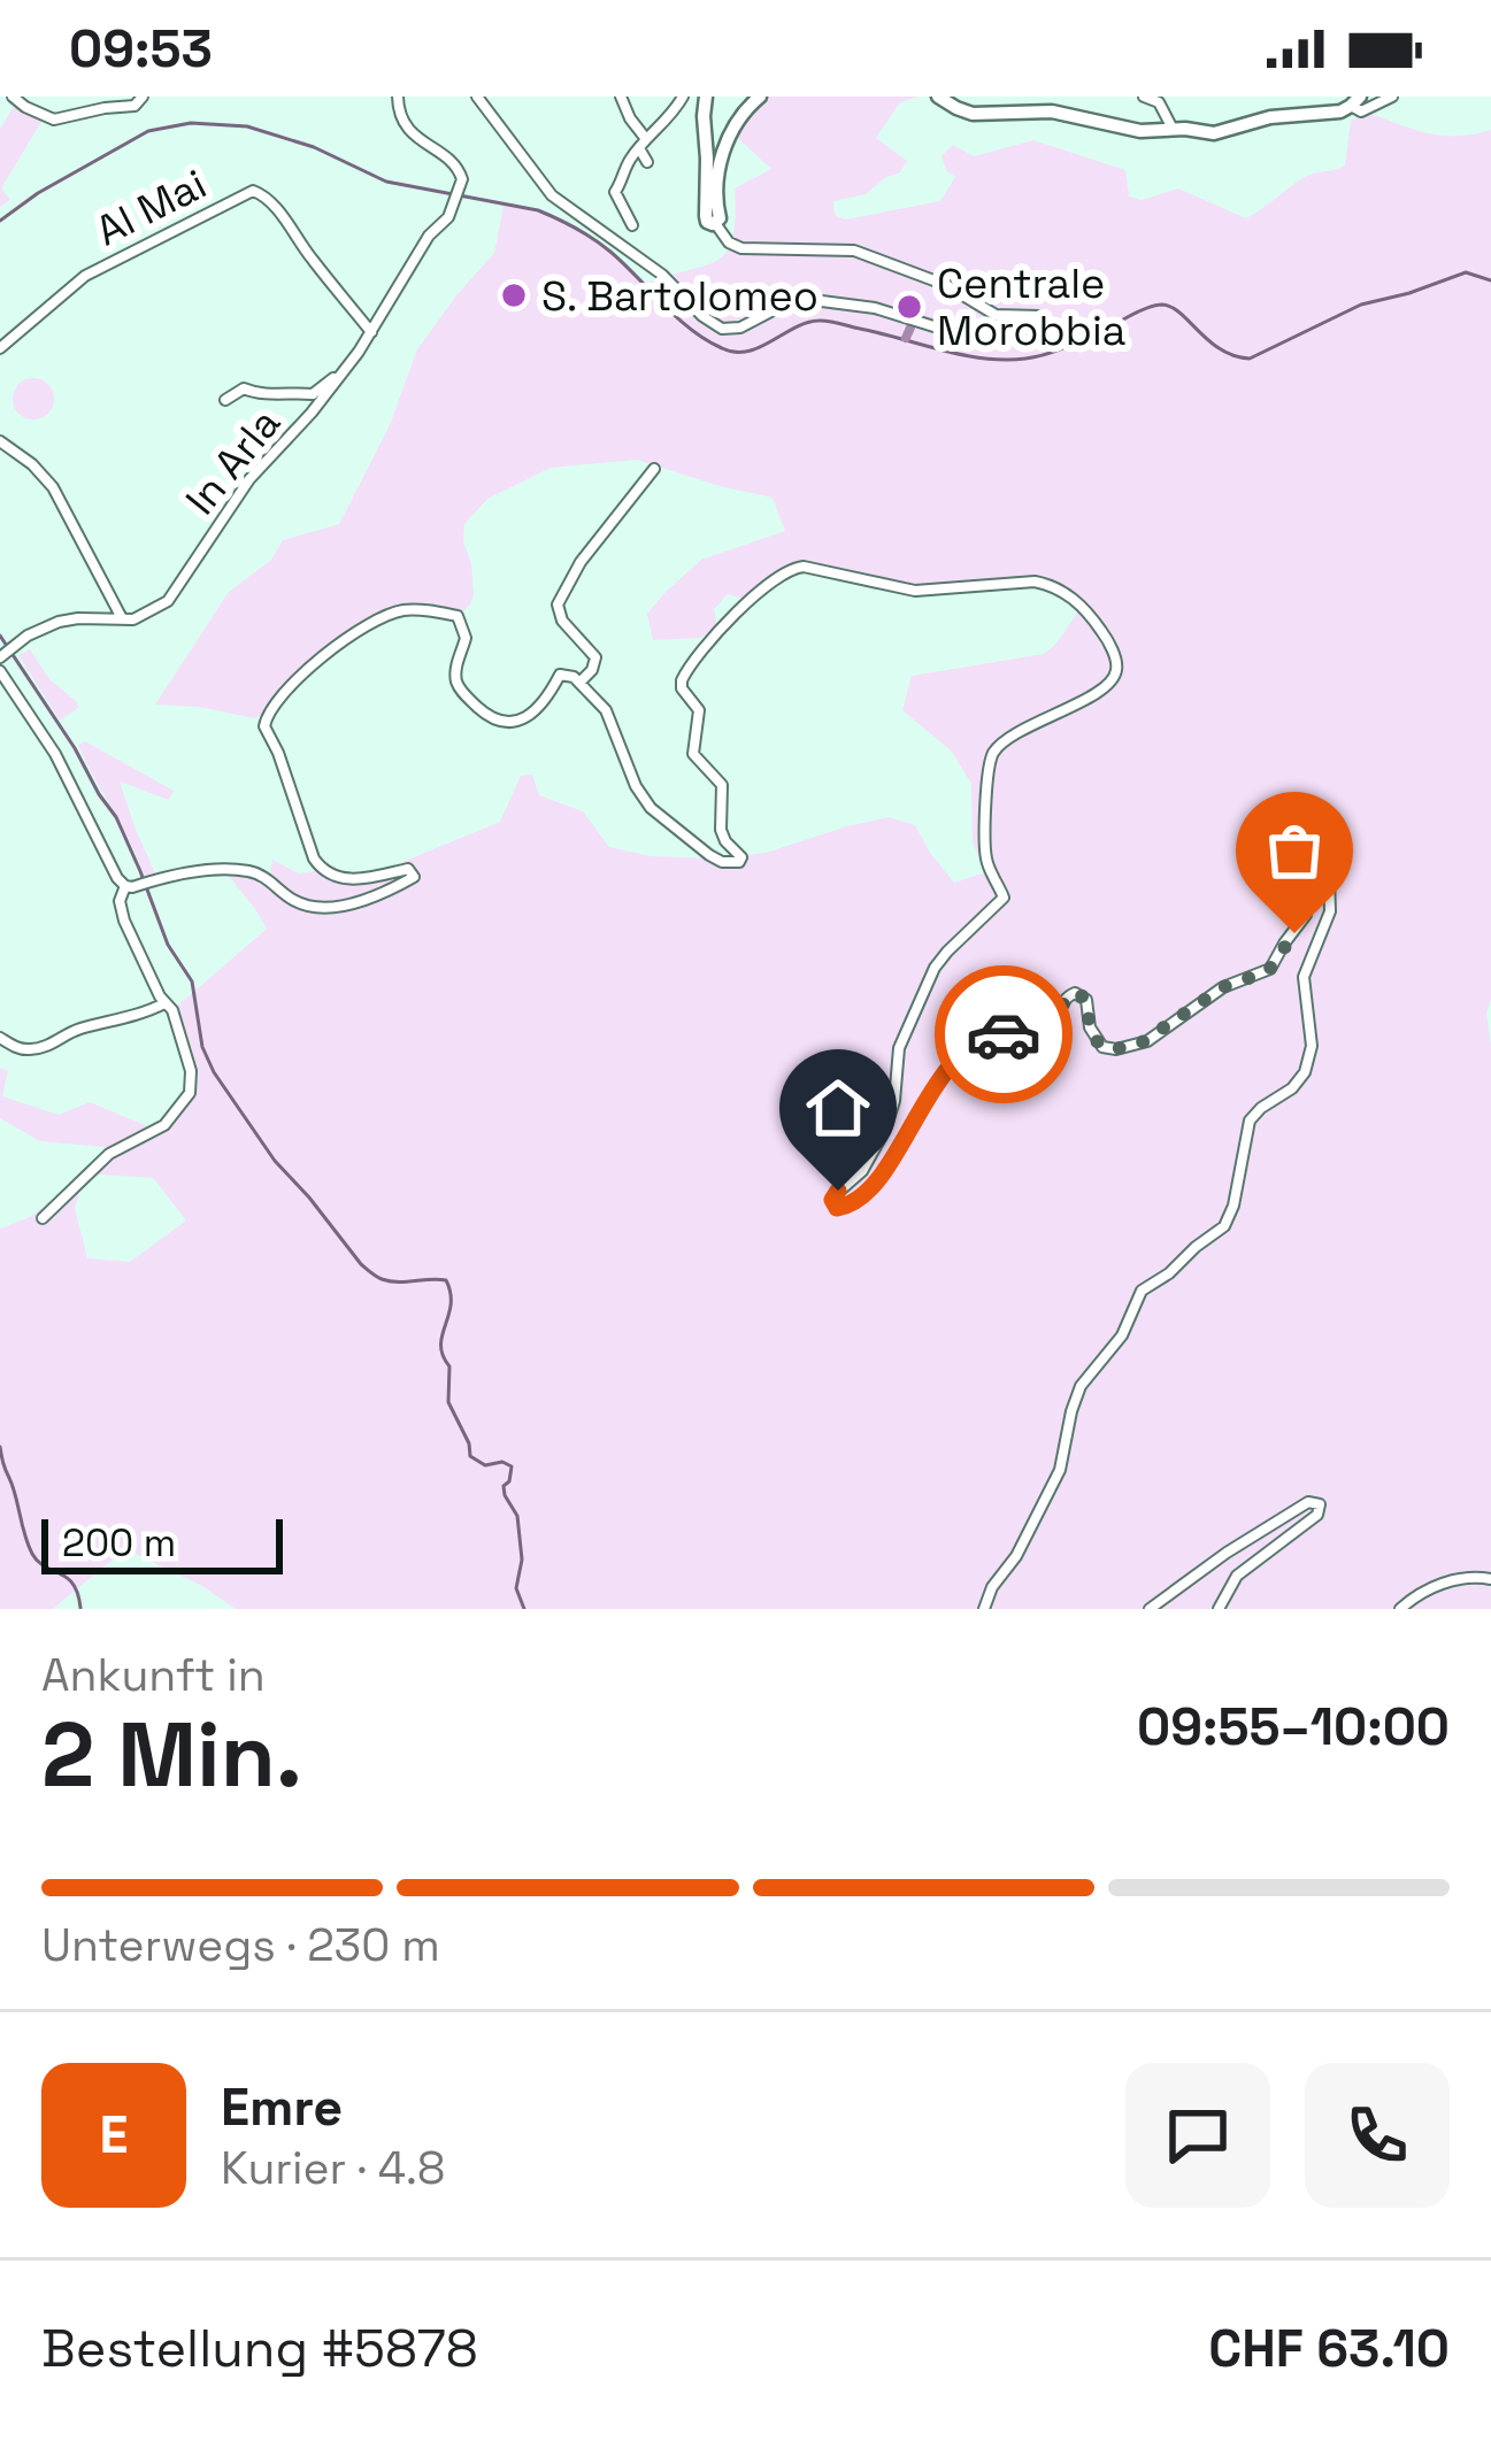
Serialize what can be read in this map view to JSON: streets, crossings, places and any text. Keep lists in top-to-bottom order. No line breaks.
{"streets":{"street":["Al Mai","In Arla"]},"crossings":[["Al Mai","In Arla"]],"places":["S. Bartolomeo","Centrale Morobbia"],"scale_bar":"200 m","page":{"status":"09:53","scale":"200 m","heading":["2 Min.","Ankunft in","09:55–10:00"],"panel":["Emre","Kurier · 4.8","Bestellung #5878","CHF 63.10"],"bar":"Unterwegs · 230 m","round":"E"}}
